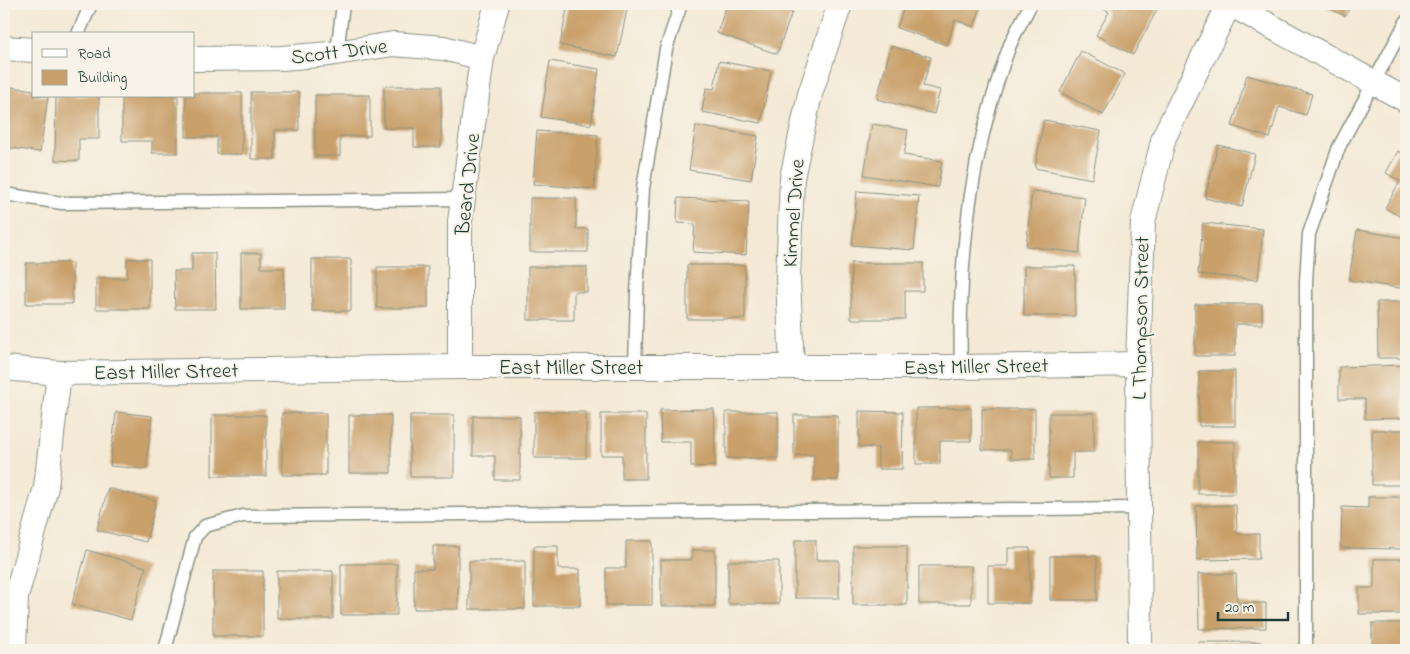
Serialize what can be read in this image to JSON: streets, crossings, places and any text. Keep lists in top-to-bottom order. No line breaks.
{"streets":{"street":["Scott Drive","Beard Drive","Kimmel Drive","L Thompson Street","East Miller Street"]},"crossings":[["Scott Drive","Beard Drive"],["Beard Drive","East Miller Street"],["Kimmel Drive","East Miller Street"],["L Thompson Street","East Miller Street"]],"legend":["Road","Building"],"scale_bar":"20 m"}
